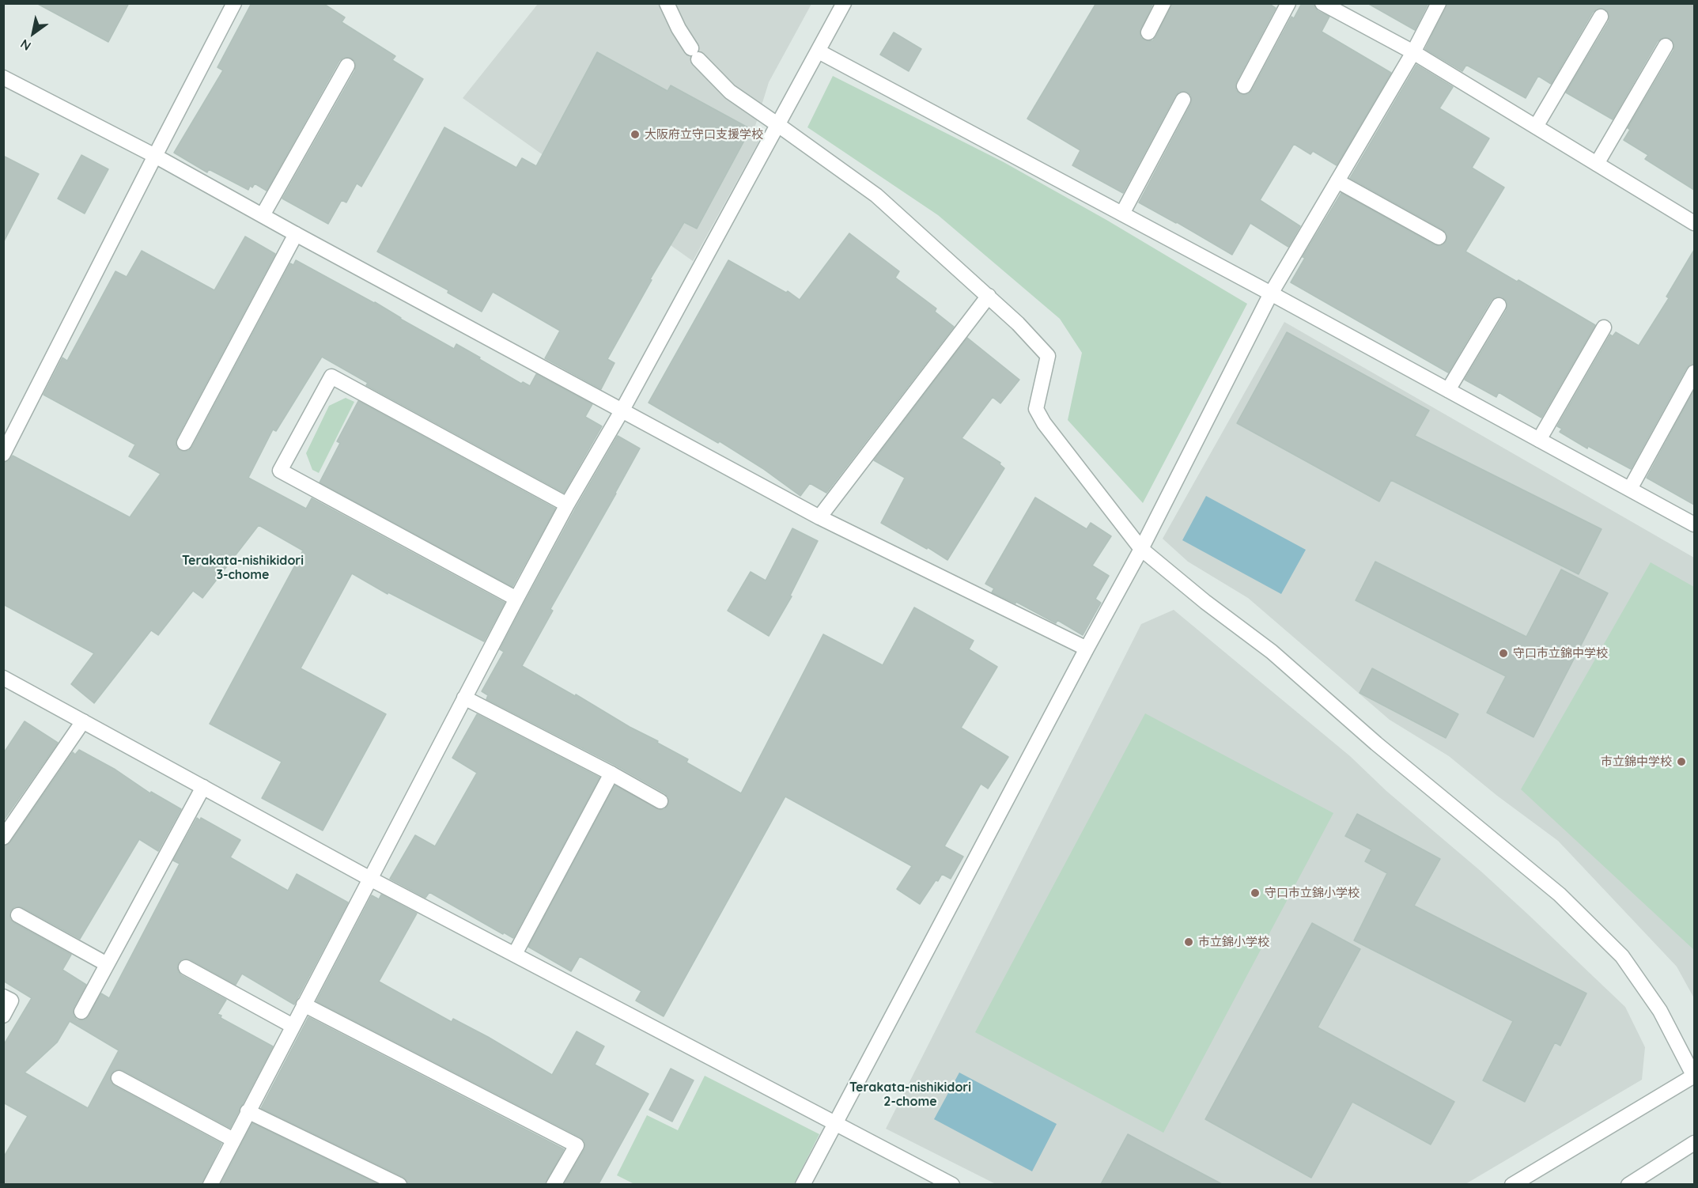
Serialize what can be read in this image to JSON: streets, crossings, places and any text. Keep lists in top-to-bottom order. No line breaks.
{"districts":["Terakata-nishikidori 3-chome","Terakata-nishikidori 2-chome"],"places":["大阪府立守口支援学校","守口市立錦中学校","市立錦中学校","守口市立錦小学校","市立錦小学校"],"north":"bottom left"}
